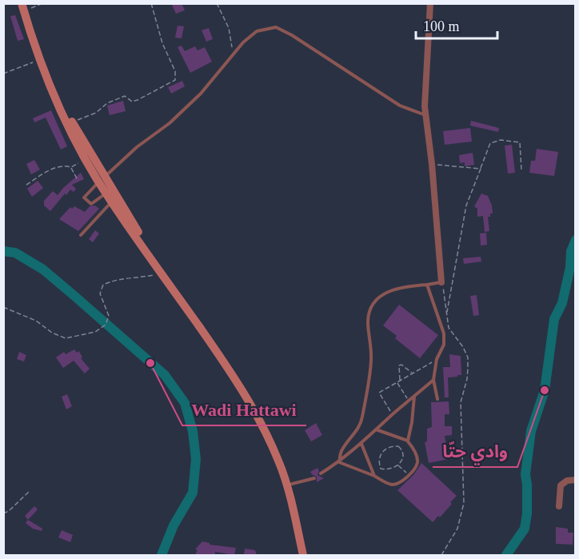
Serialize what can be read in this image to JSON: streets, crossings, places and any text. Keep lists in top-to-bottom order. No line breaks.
{"places":["Wadi Hattawi","وادي حتّا"],"scale_bar":"100 m"}
